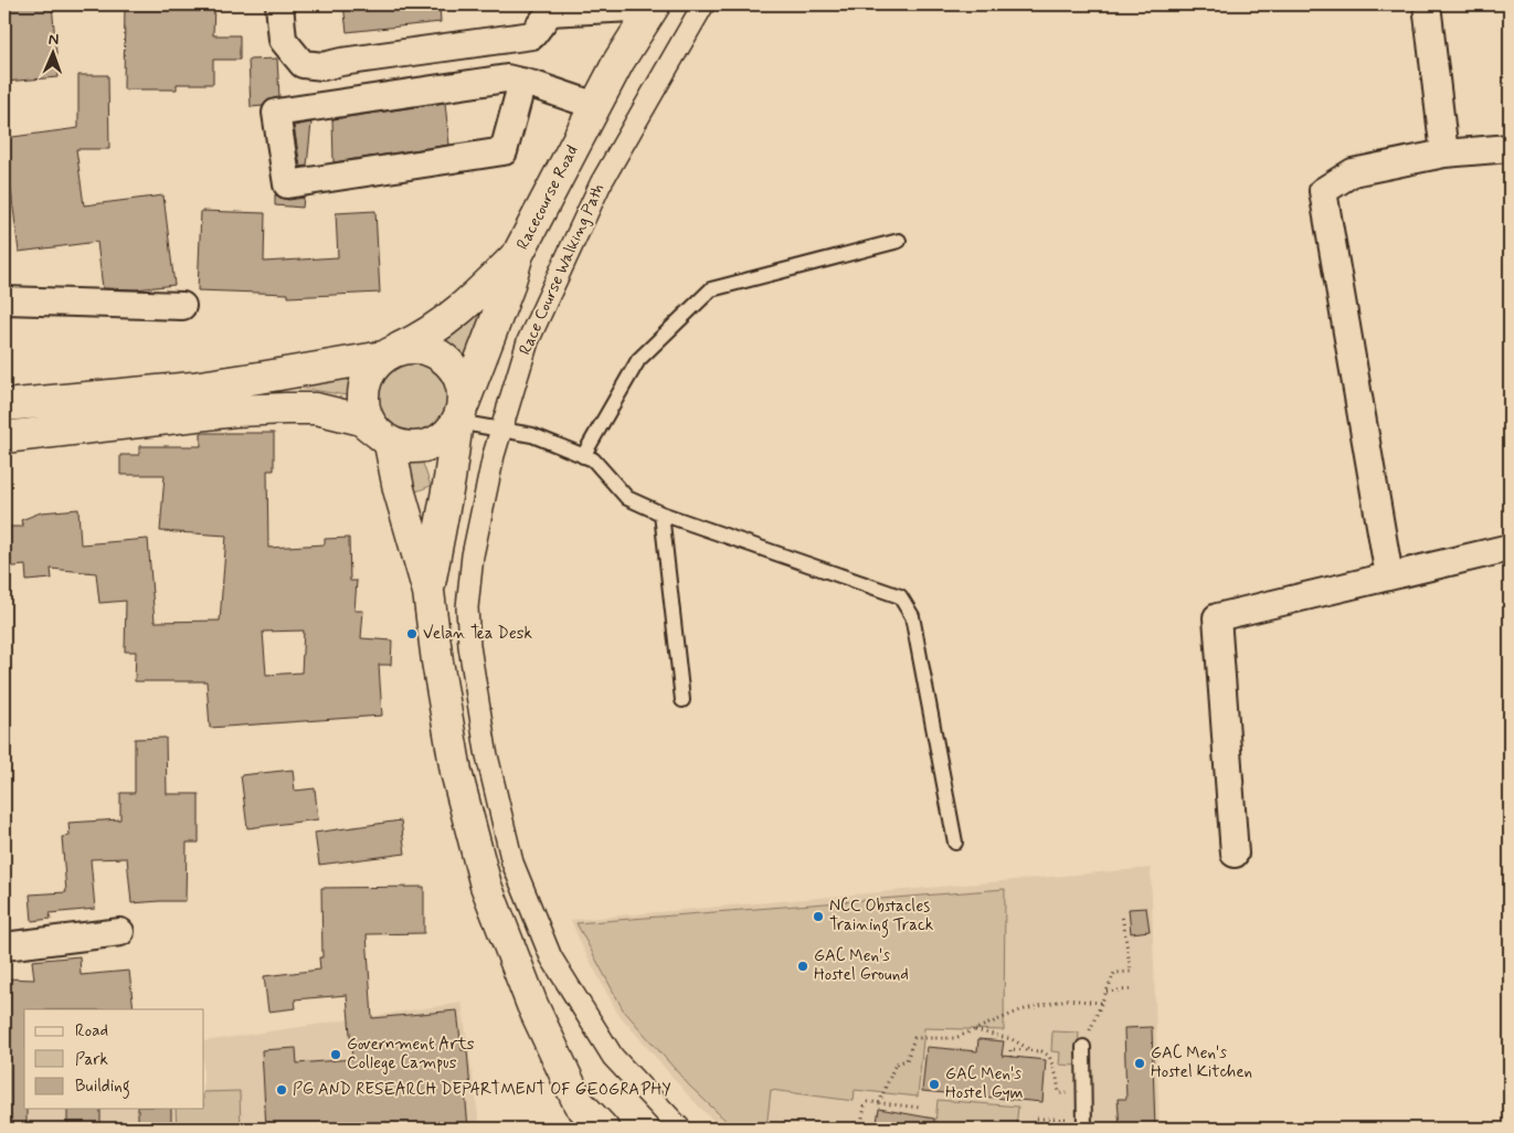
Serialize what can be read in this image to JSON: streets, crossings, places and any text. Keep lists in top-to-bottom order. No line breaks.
{"streets":{"street":["Racecourse Road","Race Course Walking Path"]},"places":["Velan Tea Desk","NCC Obstacles Training Track","GAC Men's Hostel Ground","Government Arts College Campus","GAC Men's Hostel Kitchen","GAC Men's Hostel Gym","PG AND RESEARCH DEPARTMENT OF GEOGRAPHY"],"legend":["Road","Park","Building"],"north":"top"}
